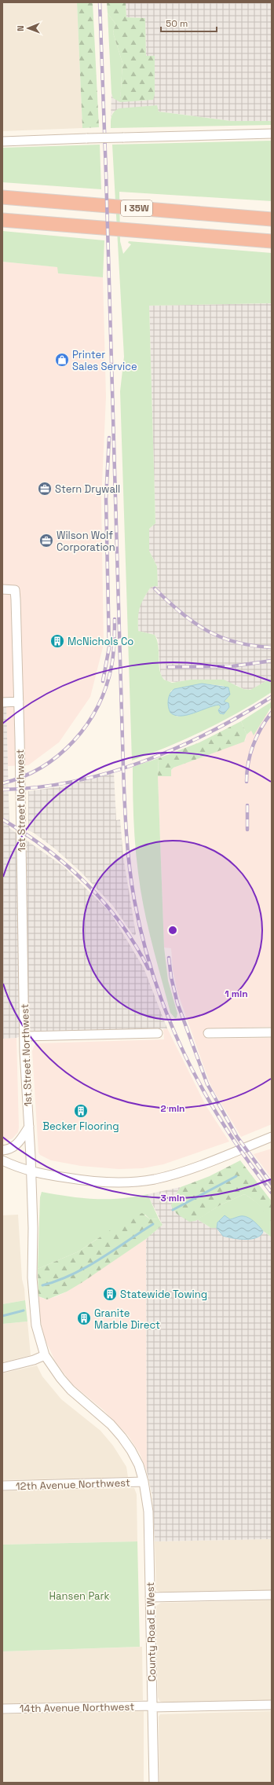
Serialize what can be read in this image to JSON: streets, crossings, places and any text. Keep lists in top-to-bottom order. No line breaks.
{"streets":{"highway":["I 35W"],"street":["1st Street Northwest","12th Avenue Northwest","County Road E West","14th Avenue Northwest"]},"crossings":[["1st Street Northwest","12th Avenue Northwest"],["1st Street Northwest","County Road E West"],["12th Avenue Northwest","County Road E West"],["County Road E West","14th Avenue Northwest"]],"parks":["Hansen Park"],"places":{"shop":["Printer Sales Service"],"office":["Stern Drywall","Wilson Wolf Corporation"],"building":["McNichols Co","Becker Flooring","Statewide Towing","Granite Marble Direct"]},"scale_bar":"50 m","north":"left","rings":["1 min","2 min","3 min"]}
